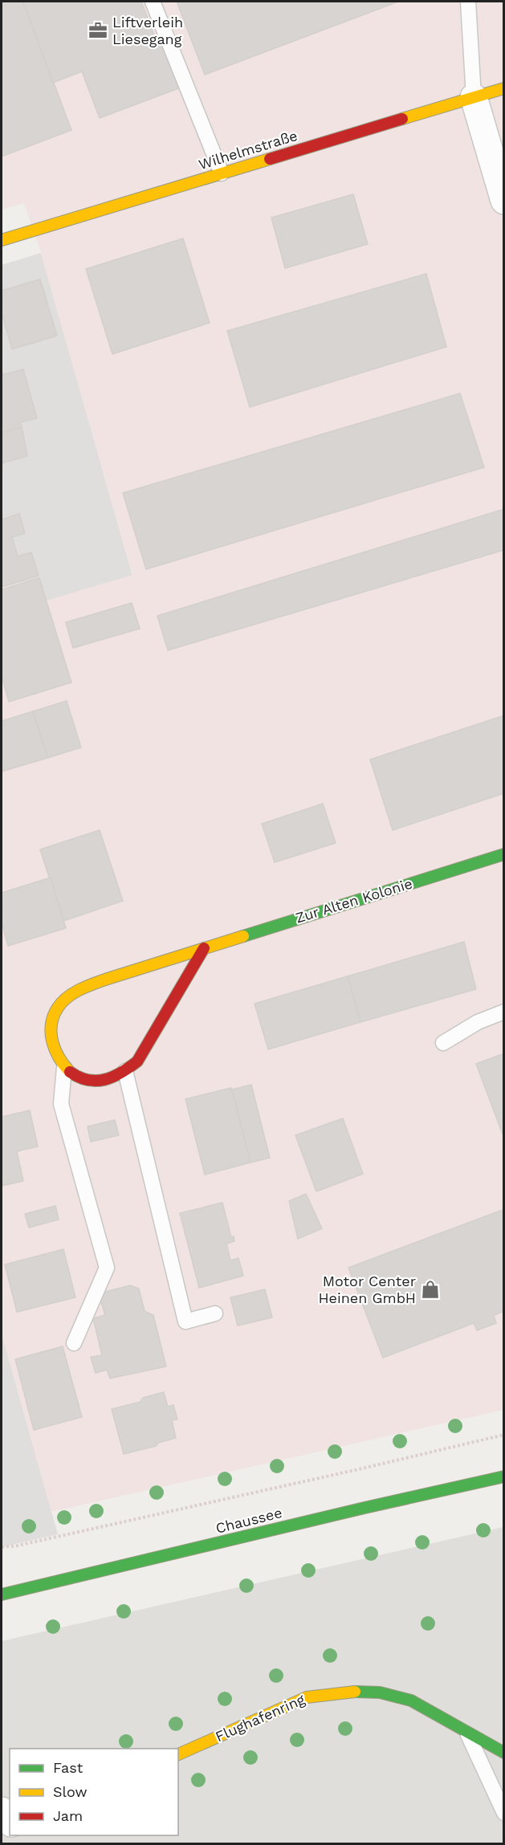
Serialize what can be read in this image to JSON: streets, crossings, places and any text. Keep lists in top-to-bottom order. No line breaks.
{"streets":{"street":["Wilhelmstraße","Zur Alten Kolonie","Chaussee","Flughafenring"]},"places":{"office":["Liftverleih Liesegang"],"shop":["Motor Center Heinen GmbH"]},"legend":["Fast","Slow","Jam"]}
